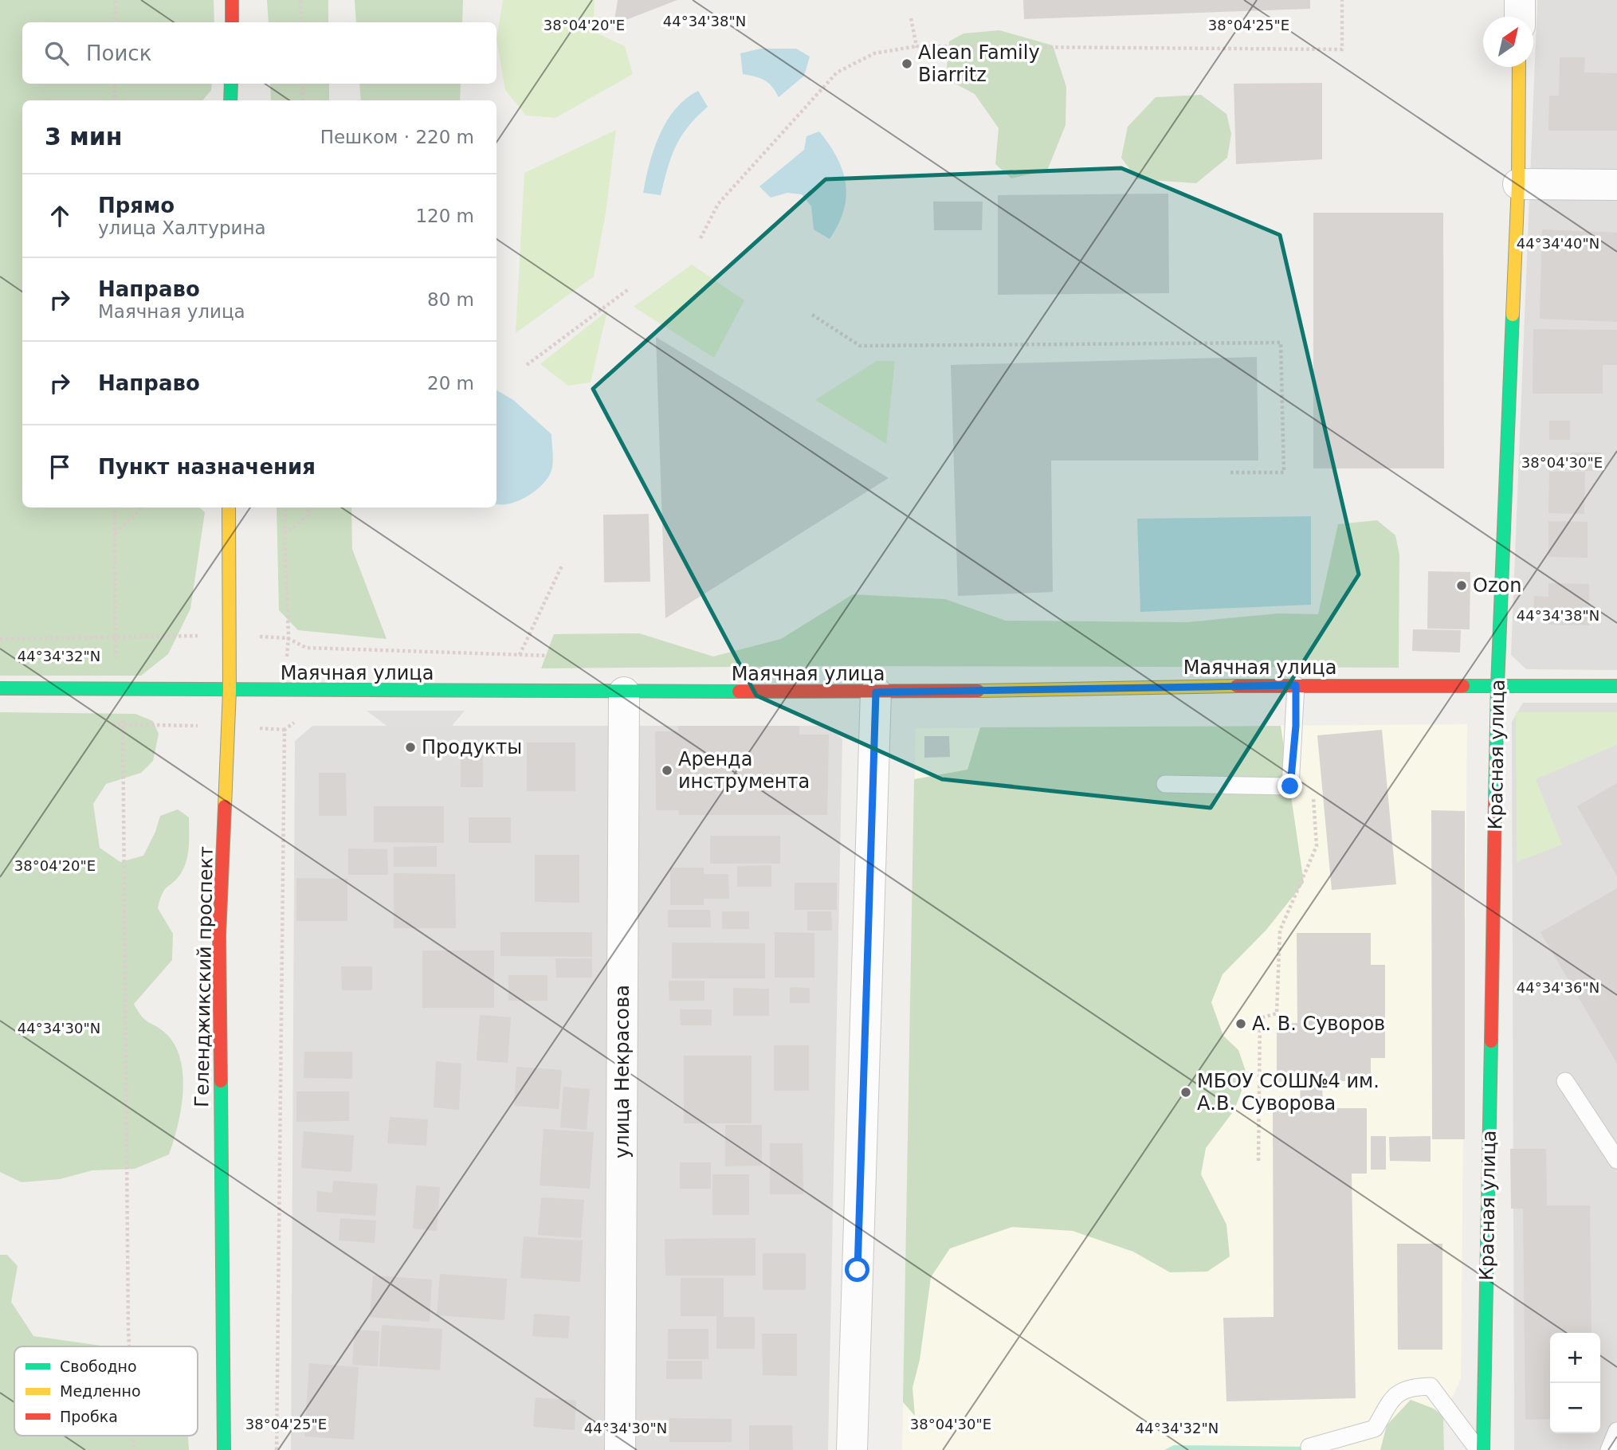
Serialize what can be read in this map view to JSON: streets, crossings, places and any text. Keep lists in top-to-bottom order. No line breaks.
{"streets":{"street":["Маячная улица","Красная улица","Геленджикский проспект","улица Некрасова"]},"crossings":[["Маячная улица","Красная улица"],["Маячная улица","Геленджикский проспект"],["Маячная улица","улица Некрасова"]],"places":["Alean Family Biarritz","Ozon","Продукты","Аренда инструмента","А. В. Суворов","МБОУ СОШ№4 им. А.В. Суворова"],"legend":["Свободно","Медленно","Пробка"],"north":"top right","page":{"search":"Поиск","heading":["3 мин","Пешком · 220 m"],"list":[["Прямо","улица Халтурина","120 m"],["Направо","Маячная улица","80 m"],["Направо","20 m"],"Пункт назначения"],"map_buttons":["+","−"]},"coordinates":["44°34'38\"N","38°04'20\"E","38°04'25\"E","44°34'40\"N","38°04'30\"E","44°34'32\"N","44°34'36\"N","44°34'30\"N"]}
